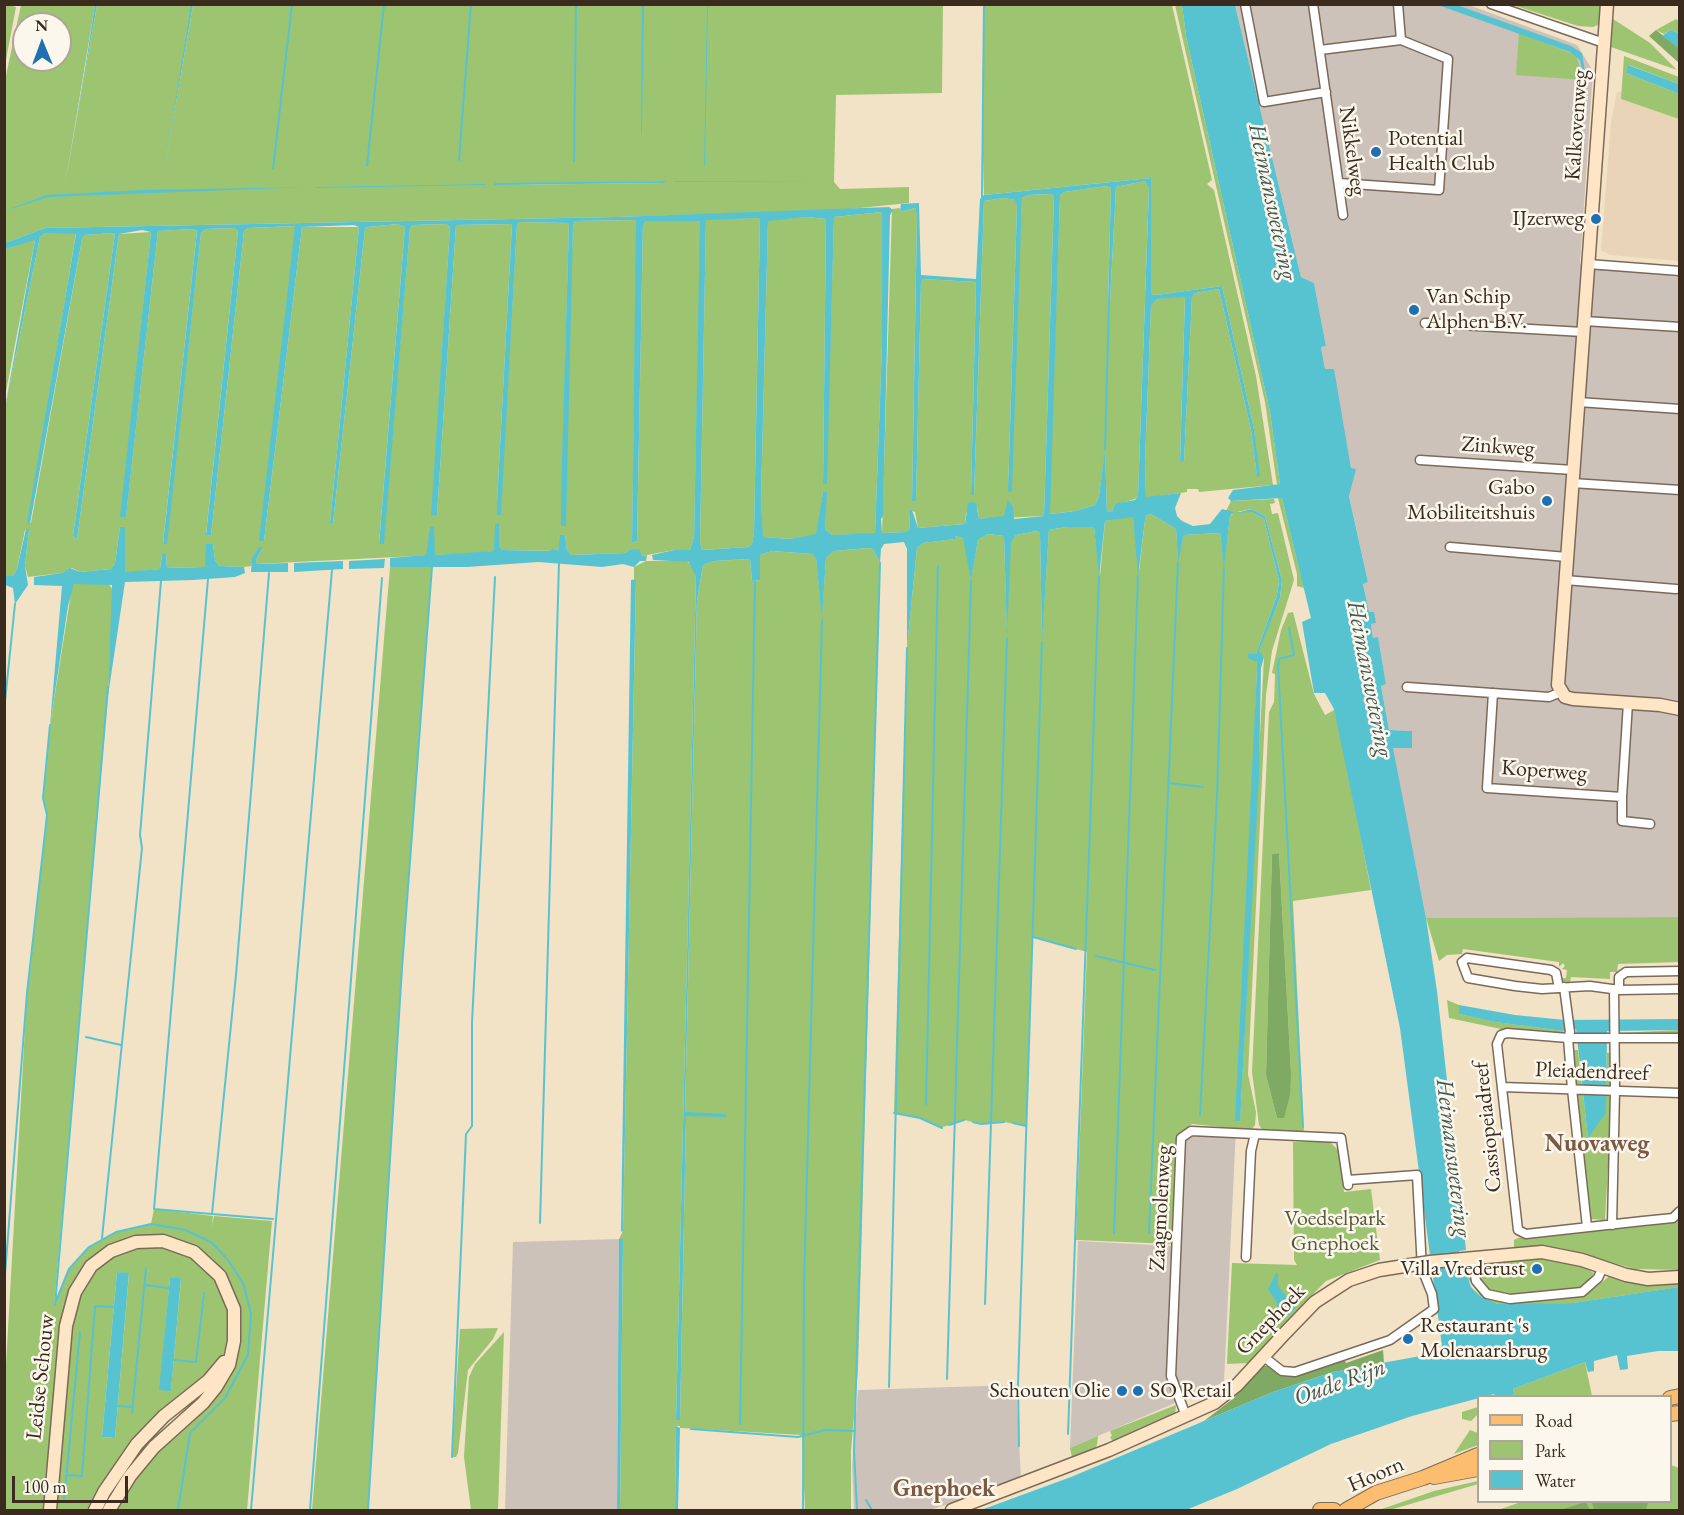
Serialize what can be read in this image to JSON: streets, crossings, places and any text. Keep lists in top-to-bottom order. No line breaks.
{"streets":{"main road":["Hoorn"],"street":["Kalkovenweg","Nikkelweg","Zinkweg","Koperweg","Pleiadendreef","Cassiopeiadreef","Zaagmolenweg","Gnephoek","Leidse Schouw"]},"crossings":[["Kalkovenweg","Zinkweg"],["Pleiadendreef","Cassiopeiadreef"],["Zaagmolenweg","Gnephoek"]],"districts":["Nuovaweg","Gnephoek"],"water":["Heimanswetering","Oude Rijn"],"parks":["Voedselpark Gnephoek"],"places":["Potential Health Club","IJzerweg","Van Schip Alphen B.V.","Gabo Mobiliteitshuis","Villa Vrederust","Restaurant 's Molenaarsbrug","Schouten Olie","SO Retail"],"legend":["Road","Park","Water"],"scale_bar":"100 m","north":"top"}
